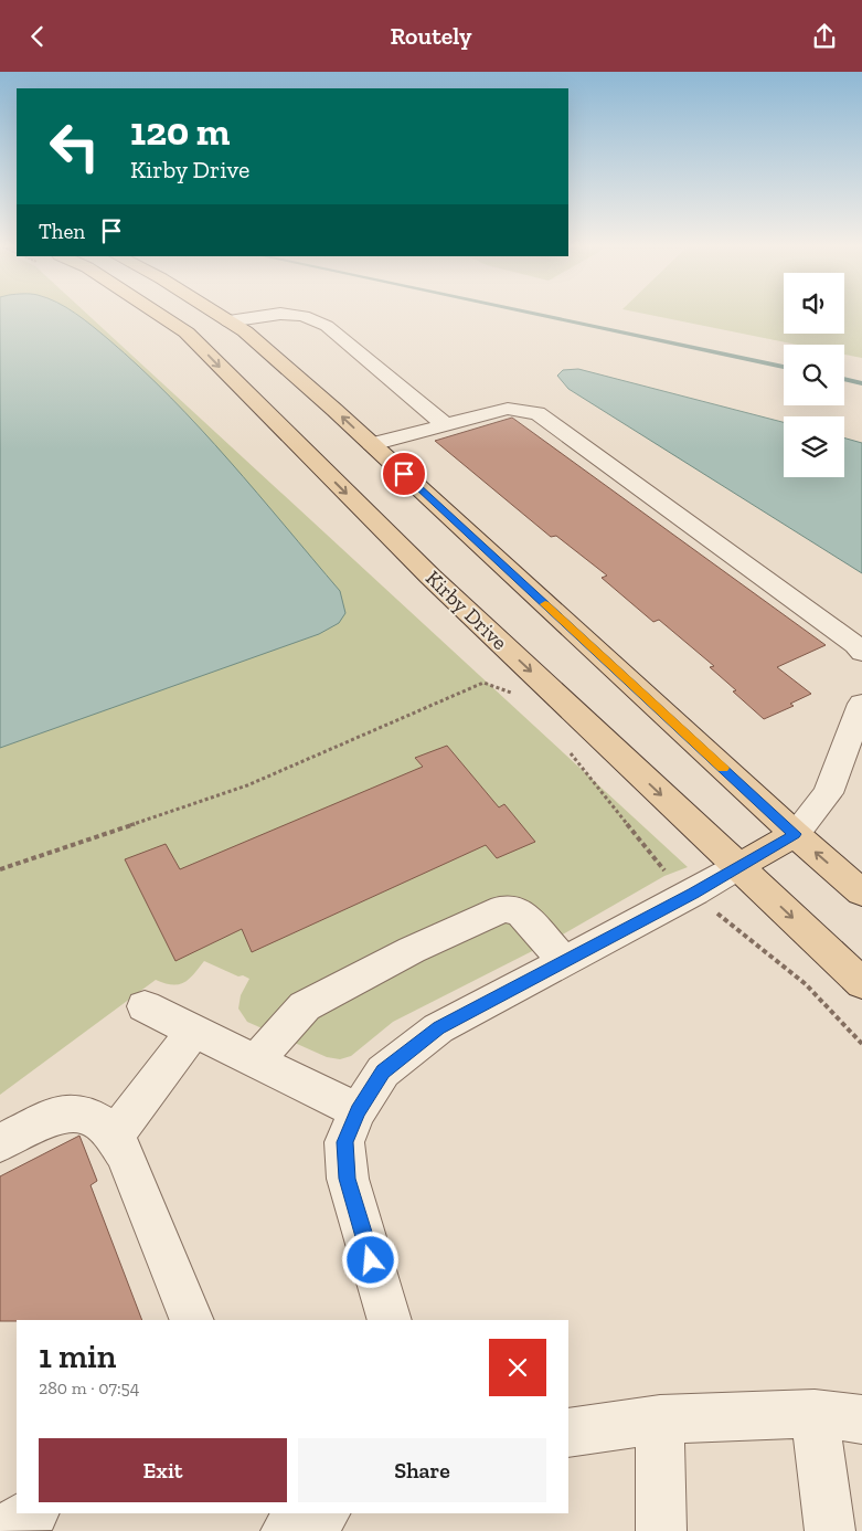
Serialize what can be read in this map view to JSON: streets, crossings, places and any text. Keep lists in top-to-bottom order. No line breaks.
{"streets":{"main road":["Kirby Drive"]},"page":{"header":"Routely","turn":["120 m","Kirby Drive"],"then":"Then","heading":["1 min","280 m · 07:54"],"buttons":["Exit","Share"]}}
